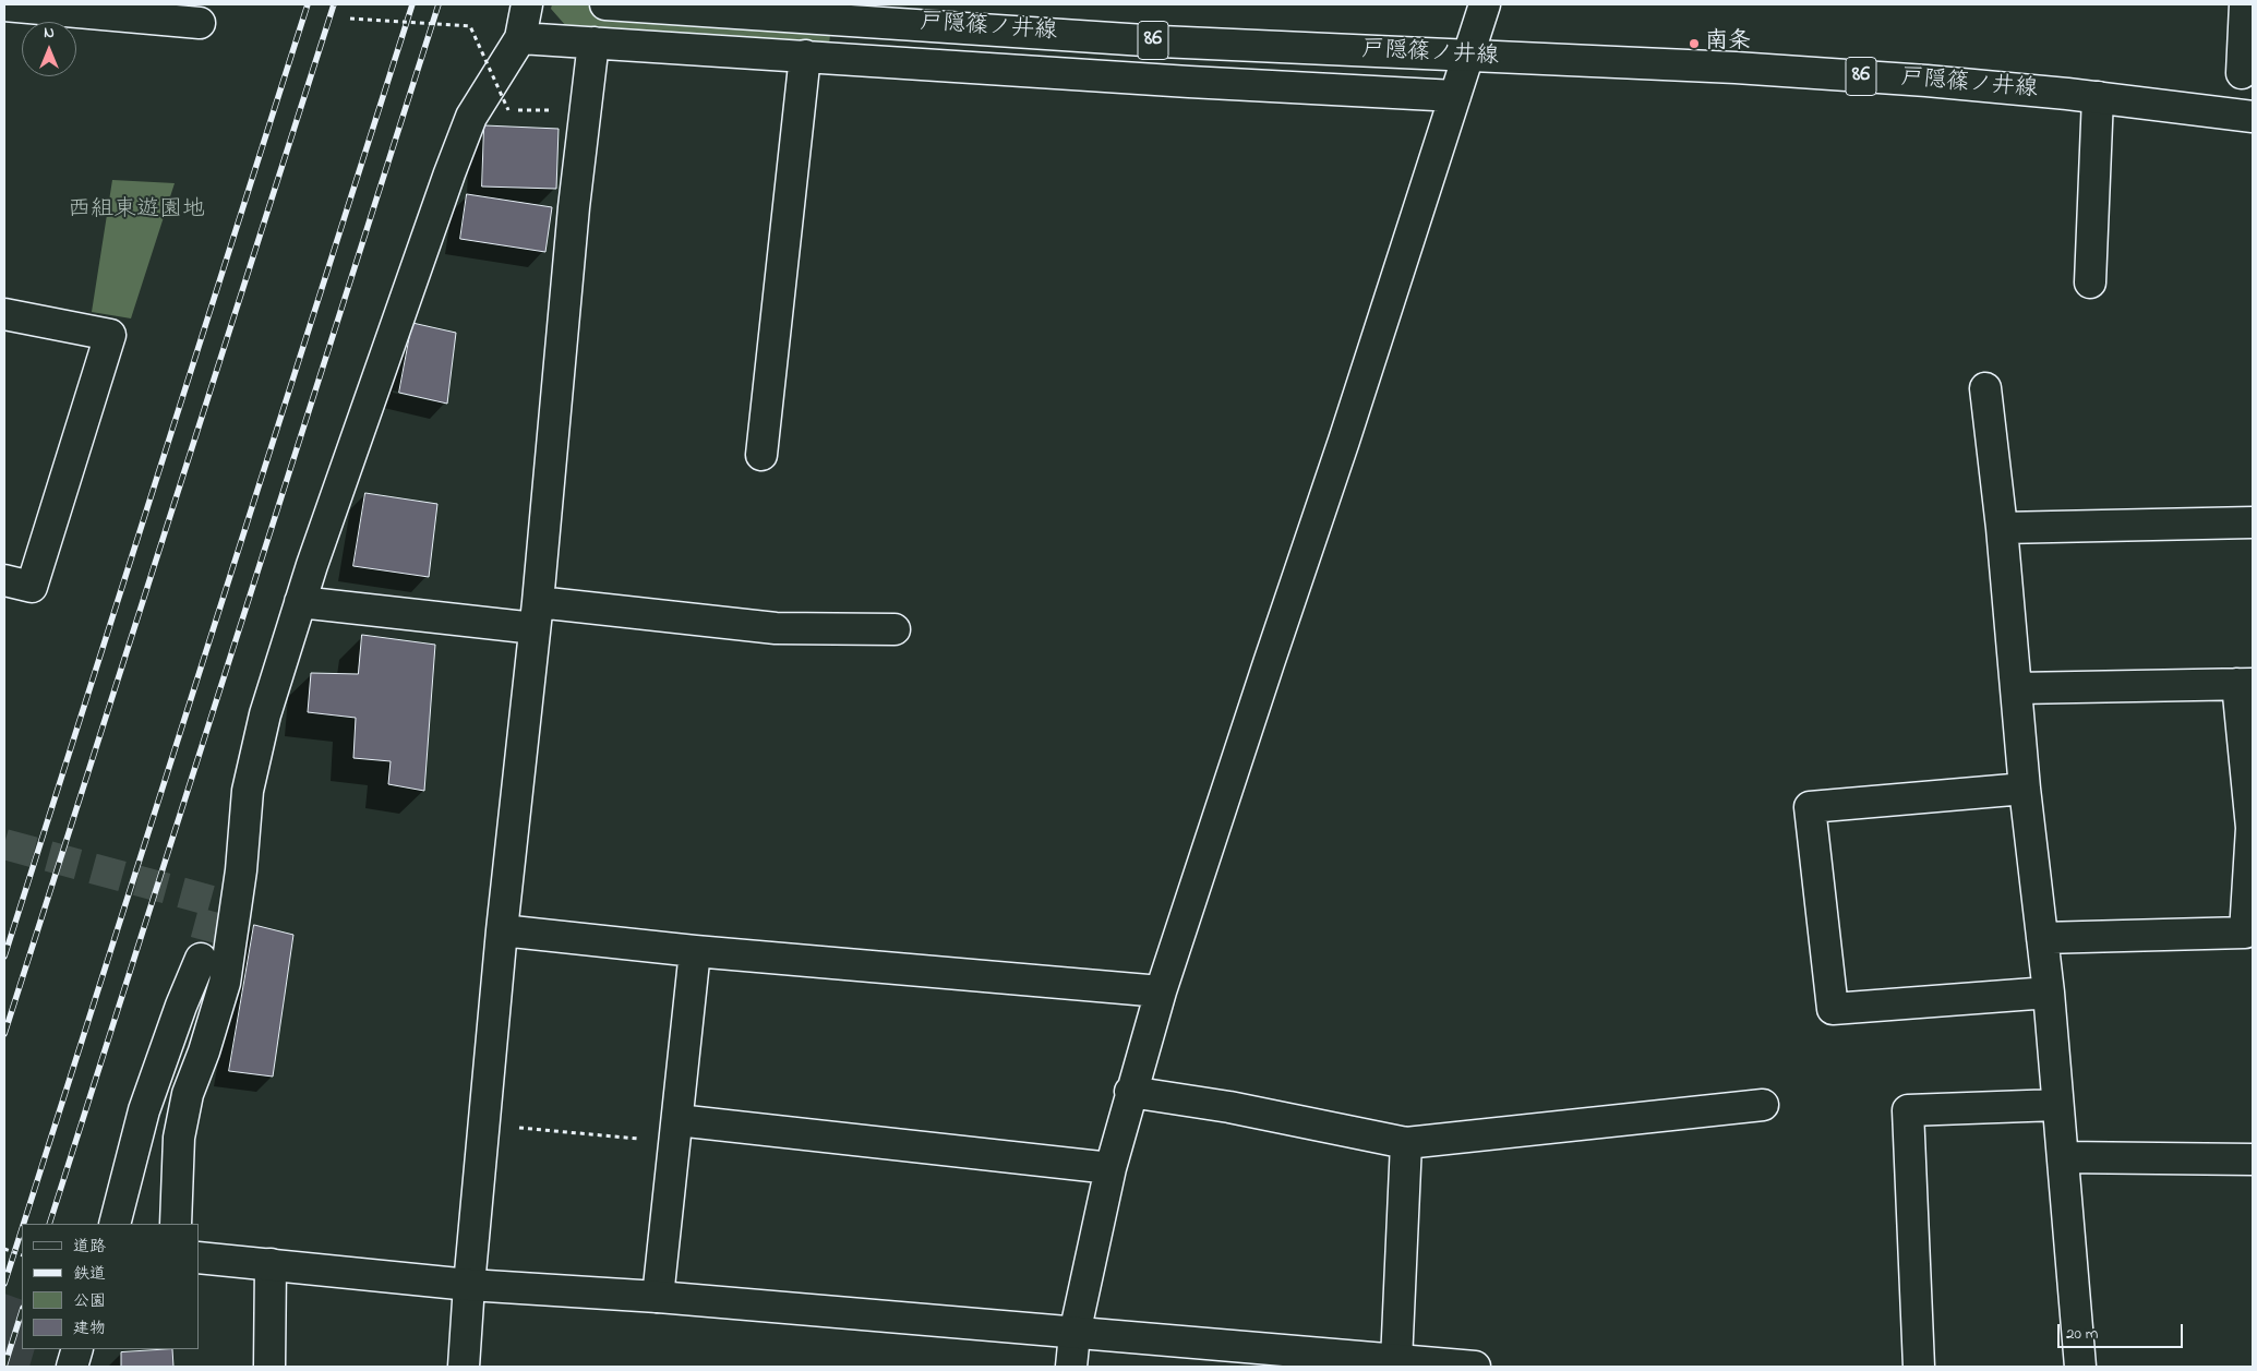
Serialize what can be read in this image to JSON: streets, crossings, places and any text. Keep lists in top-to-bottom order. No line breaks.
{"streets":{"street":["戸隠篠ノ井線","86"]},"parks":["西組東遊園地"],"places":["南条"],"legend":["道路","鉄道","公園","建物"],"scale_bar":"20 m","north":"top"}
